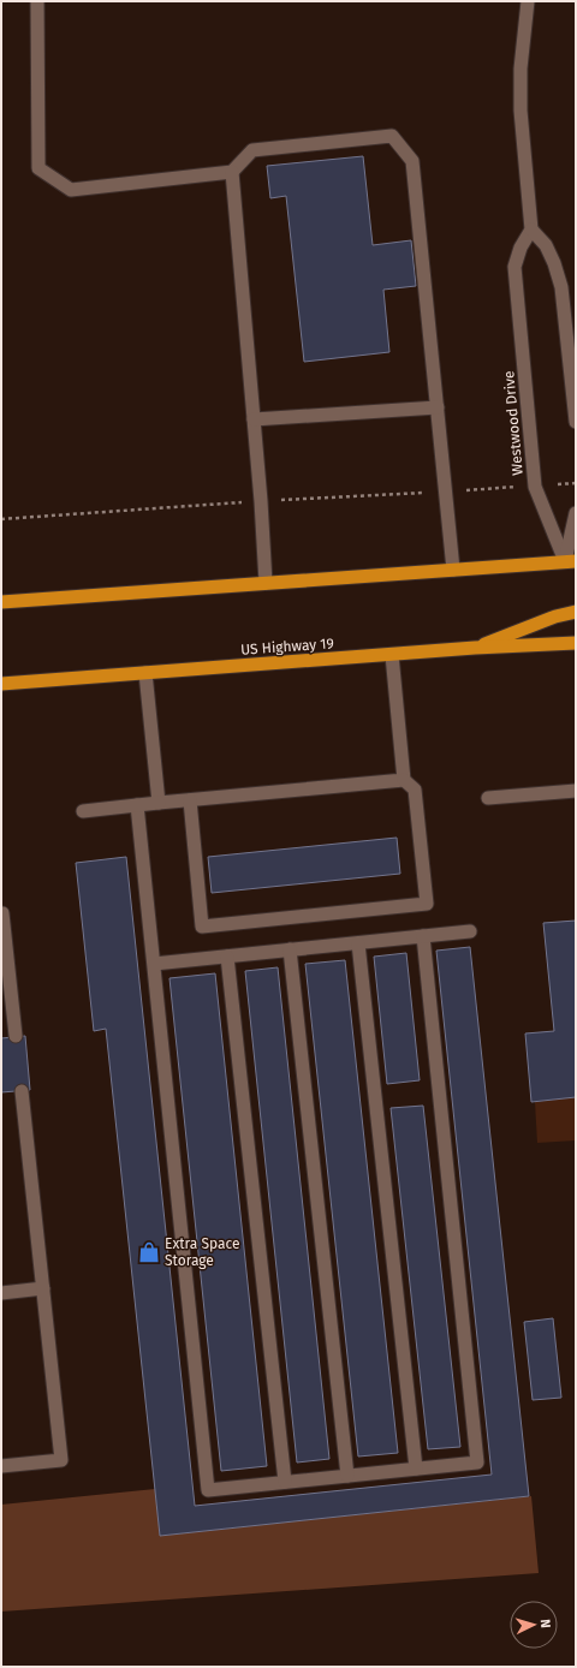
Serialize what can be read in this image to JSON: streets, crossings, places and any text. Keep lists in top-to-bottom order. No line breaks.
{"streets":{"highway":["US Highway 19"],"street":["Westwood Drive"]},"places":{"shop":["Extra Space Storage"]},"north":"right"}
